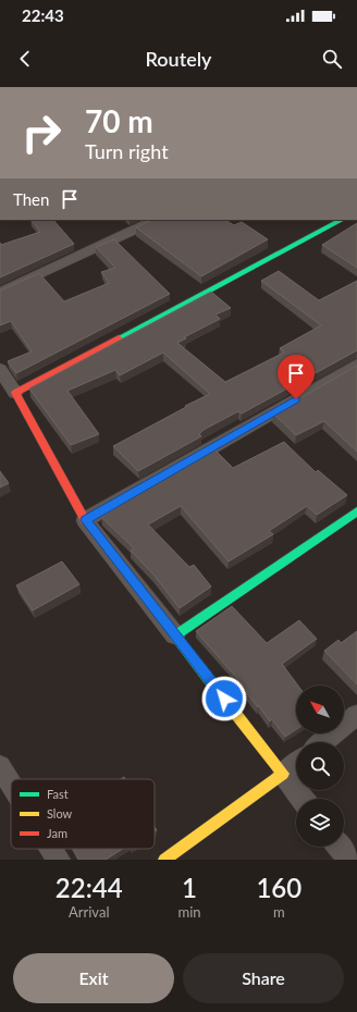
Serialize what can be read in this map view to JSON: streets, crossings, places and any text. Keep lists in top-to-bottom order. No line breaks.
{"legend":["Fast","Slow","Jam"],"north":"top left","page":{"status":"22:43","header":"Routely","turn":["70 m","Turn right"],"then":"Then","eta":["22:44","Arrival","1","min","160","m"],"buttons":["Exit","Share"]}}
